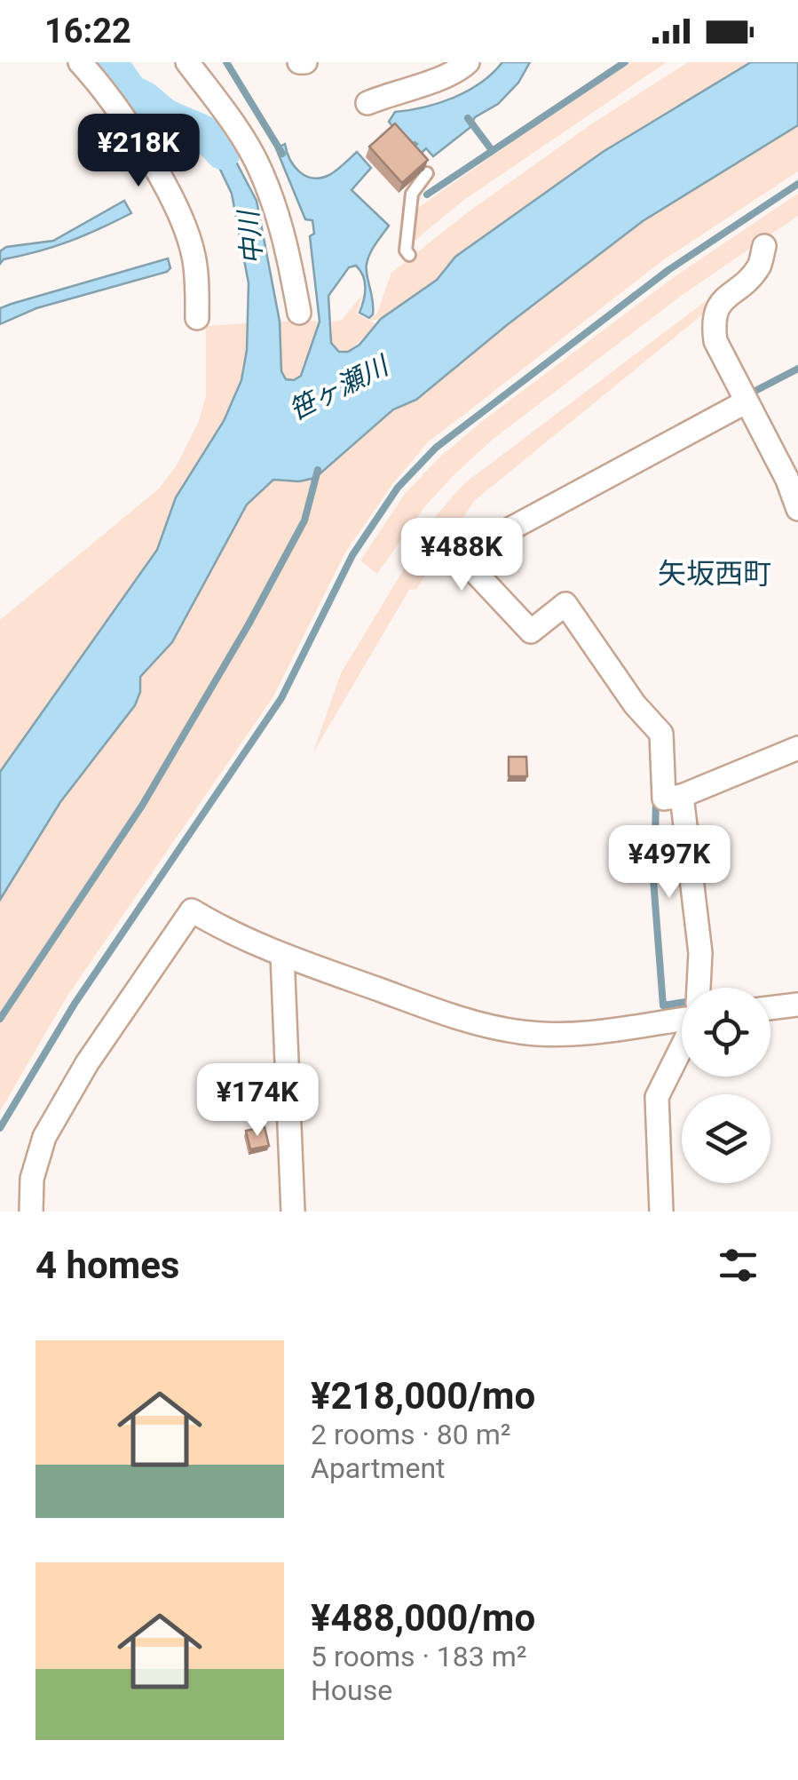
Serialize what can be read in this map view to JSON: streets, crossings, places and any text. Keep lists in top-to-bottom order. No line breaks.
{"districts":["矢坂西町"],"water":["中川","笹ヶ瀬川"],"page":{"status":"16:22","price":["¥218K","¥488K","¥497K","¥174K"],"heading":"4 homes","list":[{"name":"¥218,000/mo","note":"2 rooms · 80 m² · Apartment"},{"name":"¥488,000/mo","note":"5 rooms · 183 m² · House"}]}}
